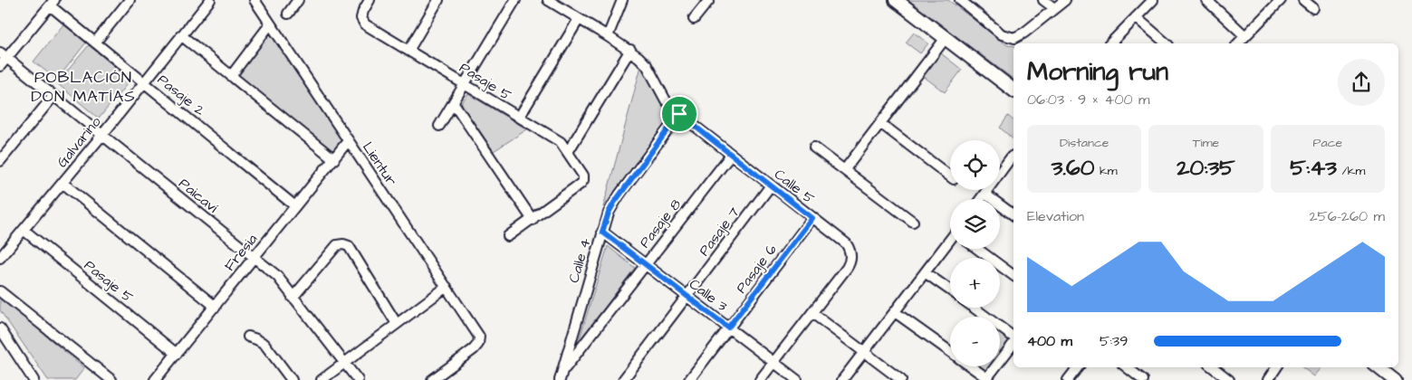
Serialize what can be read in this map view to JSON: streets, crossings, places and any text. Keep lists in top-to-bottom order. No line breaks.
{"streets":{"street":["Pasaje 5","Pasaje 2","Galvarino","Lientur","Calle 5","Paicaví","Pasaje 8","Pasaje 7","Fresia","Calle 4","Pasaje 6","Calle 3"]},"crossings":[["Pasaje 5","Galvarino"],["Pasaje 5","Fresia"],["Pasaje 2","Galvarino"],["Pasaje 2","Fresia"],["Galvarino","Paicaví"],["Lientur","Fresia"],["Calle 5","Pasaje 8"],["Calle 5","Pasaje 7"],["Calle 5","Calle 4"],["Calle 5","Pasaje 6"],["Calle 5","Calle 3"],["Paicaví","Fresia"],["Pasaje 8","Calle 4"],["Pasaje 8","Calle 3"],["Pasaje 7","Calle 3"],["Calle 4","Calle 3"],["Pasaje 6","Calle 3"]],"districts":["POBLACIÓN DON MATÍAS"],"page":{"heading":["Morning run","06:03 · 9 × 400 m"],"stats":[["Distance","3.60 km"],["Time","20:35"],["Pace","5:43 /km"]],"map_buttons":["+","−"],"chart":["Elevation","256–260 m"],"list":[{"name":"400 m","note":"5:39"}]}}
